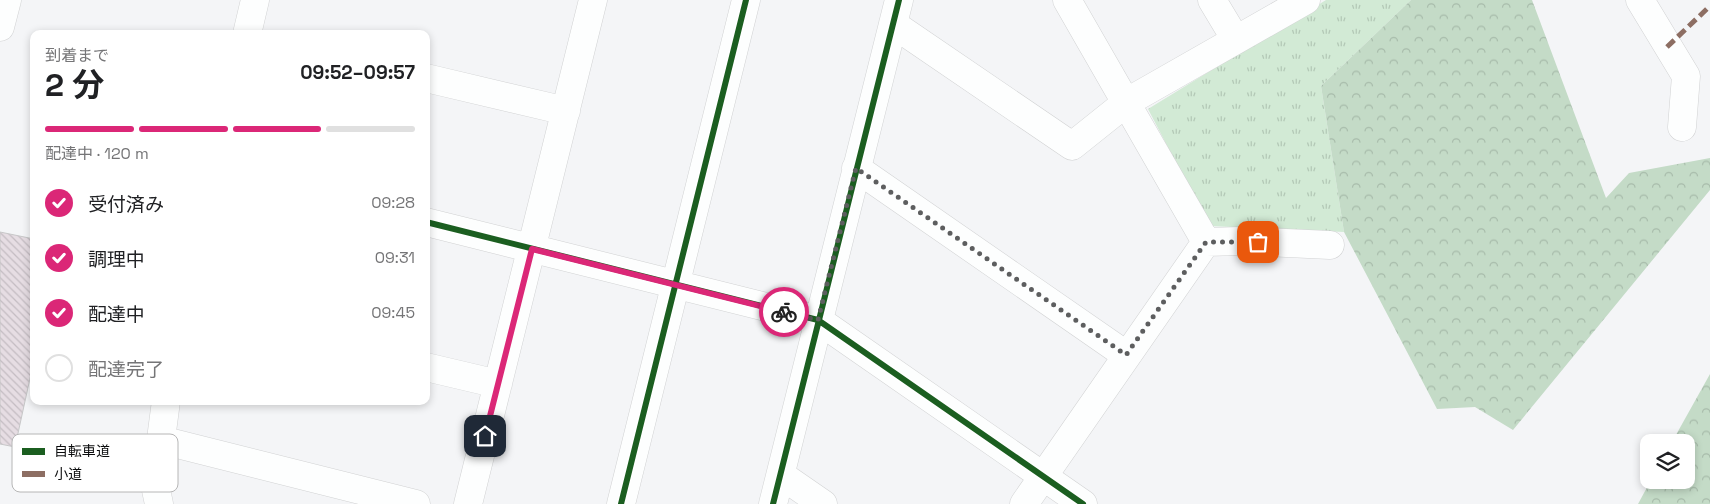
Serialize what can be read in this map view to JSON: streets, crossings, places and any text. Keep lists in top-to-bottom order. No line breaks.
{"legend":["自転車道","小道"],"page":{"heading":["2 分","到着まで","09:52–09:57"],"bar":"配達中 · 120 m","list":[["受付済み","09:28"],["調理中","09:31"],["配達中","09:45"],"配達完了"]}}
